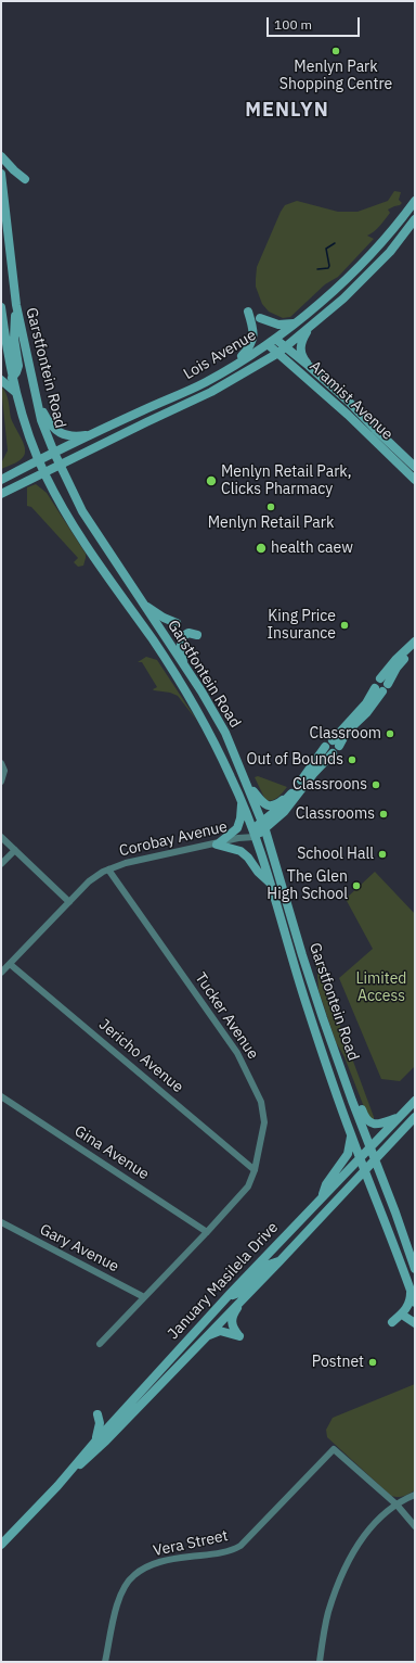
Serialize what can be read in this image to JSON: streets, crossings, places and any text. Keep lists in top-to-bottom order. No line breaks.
{"streets":{"main road":["Lois Avenue","Garstfontein Road","Aramist Avenue","Corobay Avenue","January Masilela Drive"],"street":["Tucker Avenue","Jericho Avenue","Gina Avenue","Gary Avenue","Vera Street"]},"crossings":[["Lois Avenue","Garstfontein Road"],["Lois Avenue","Aramist Avenue"],["Garstfontein Road","Corobay Avenue"],["Garstfontein Road","January Masilela Drive"],["Corobay Avenue","Tucker Avenue"],["Corobay Avenue","Jericho Avenue"],["Tucker Avenue","Jericho Avenue"],["Tucker Avenue","Gina Avenue"],["Tucker Avenue","Gary Avenue"]],"districts":["MENLYN"],"parks":["Limited Access"],"places":["Menlyn Park Shopping Centre","Menlyn Retail Park, Clicks Pharmacy","Menlyn Retail Park","health caew","King Price Insurance","Classroom","Out of Bounds","Classroons","Classrooms","School Hall","The Glen High School","Postnet"],"scale_bar":"100 m"}
